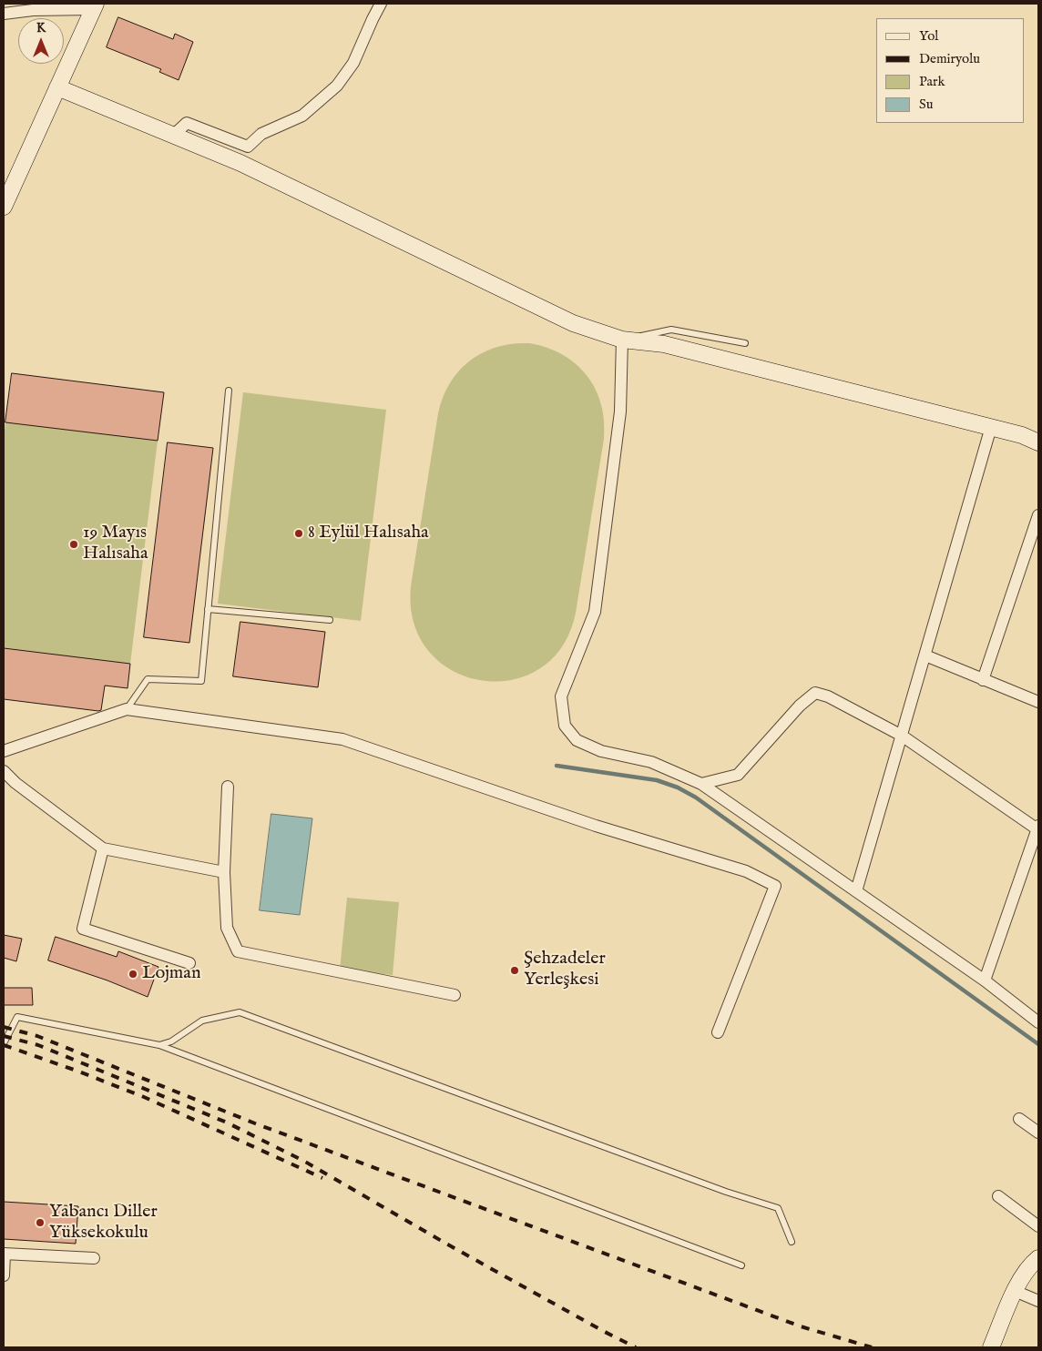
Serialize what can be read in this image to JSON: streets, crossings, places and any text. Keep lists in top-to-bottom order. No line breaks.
{"places":["8 Eylül Halısaha","19 Mayıs Halısaha","Şehzadeler Yerleşkesi","Lojman","Yabancı Diller Yüksekokulu"],"legend":["Yol","Demiryolu","Park","Su"],"north":"top"}
